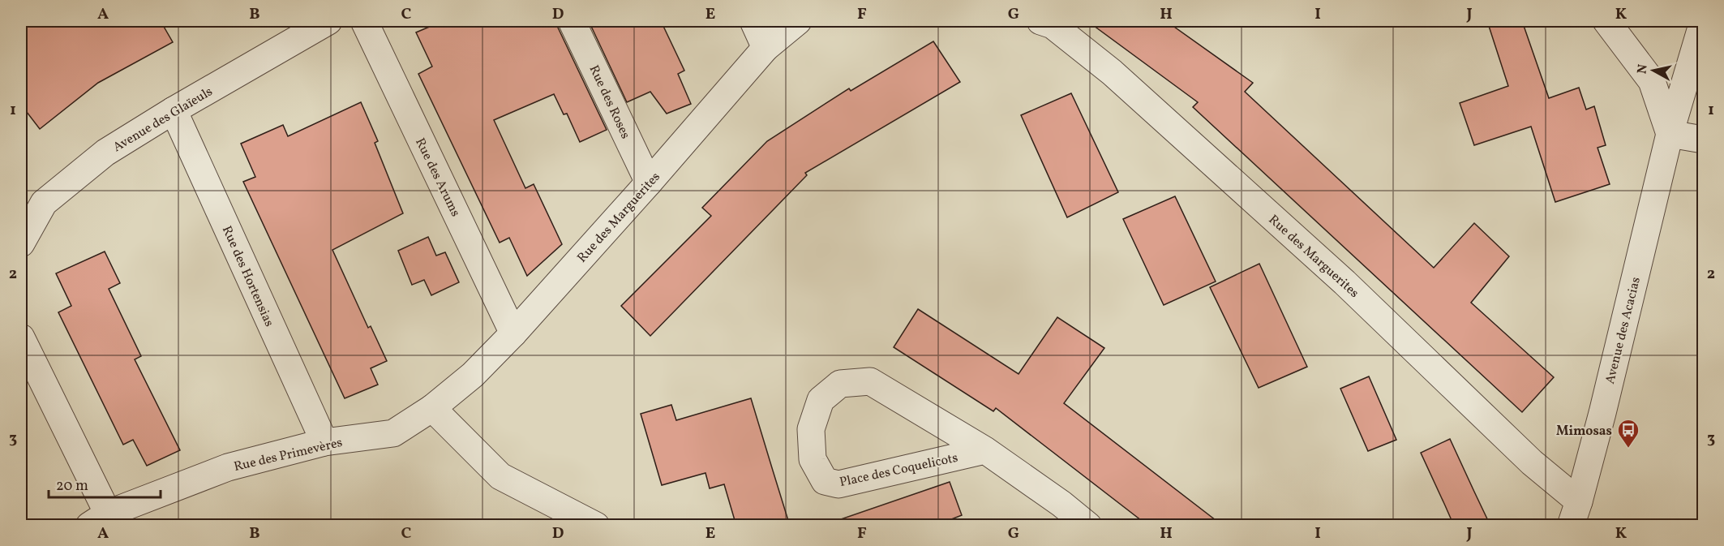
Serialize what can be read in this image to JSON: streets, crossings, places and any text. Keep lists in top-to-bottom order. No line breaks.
{"streets":{"street":["Rue des Roses","Avenue des Glaïeuls","Rue des Arums","Rue des Marguerites","Rue des Hortensias","Avenue des Acacias","Rue des Primevères","Place des Coquelicots"]},"crossings":[["Rue des Roses","Rue des Marguerites"],["Avenue des Glaïeuls","Rue des Hortensias"],["Rue des Arums","Rue des Marguerites"],["Rue des Marguerites","Avenue des Acacias"],["Rue des Marguerites","Rue des Primevères"],["Rue des Hortensias","Rue des Primevères"]],"places":{"bus stop":["Mimosas"]},"scale_bar":"20 m","north":"left","grid":{"columns":["A","B","C","D","E","F","G","H","I","J","K"],"rows":["1","2","3"]}}
